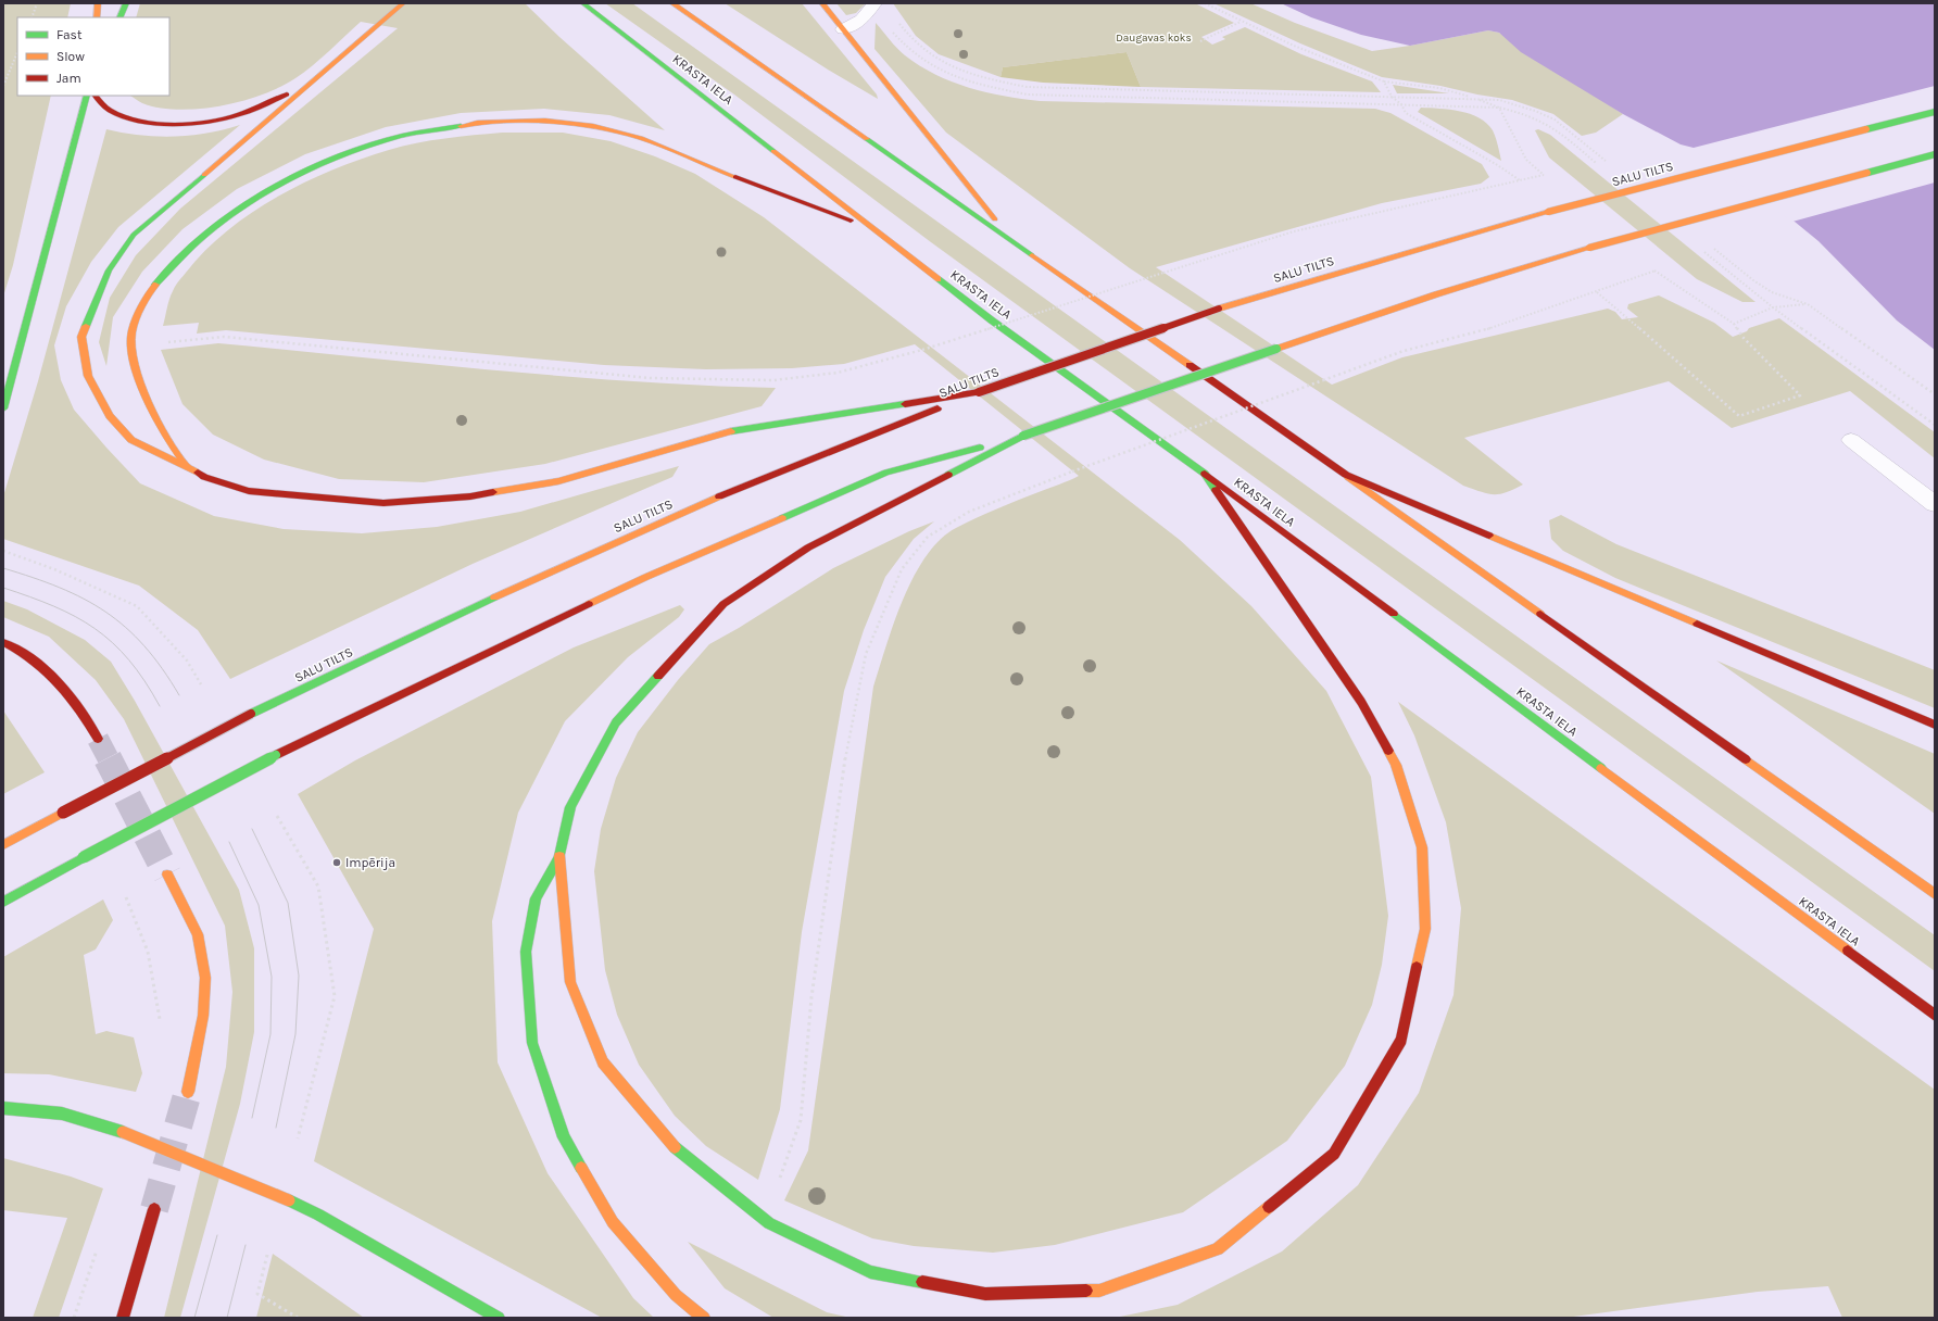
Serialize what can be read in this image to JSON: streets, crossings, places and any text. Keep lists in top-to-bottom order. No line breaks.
{"streets":{"main road":["KRASTA IELA","SALU TILTS"]},"parks":["Daugavas koks"],"places":["Impērija"],"legend":["Fast","Slow","Jam"]}
